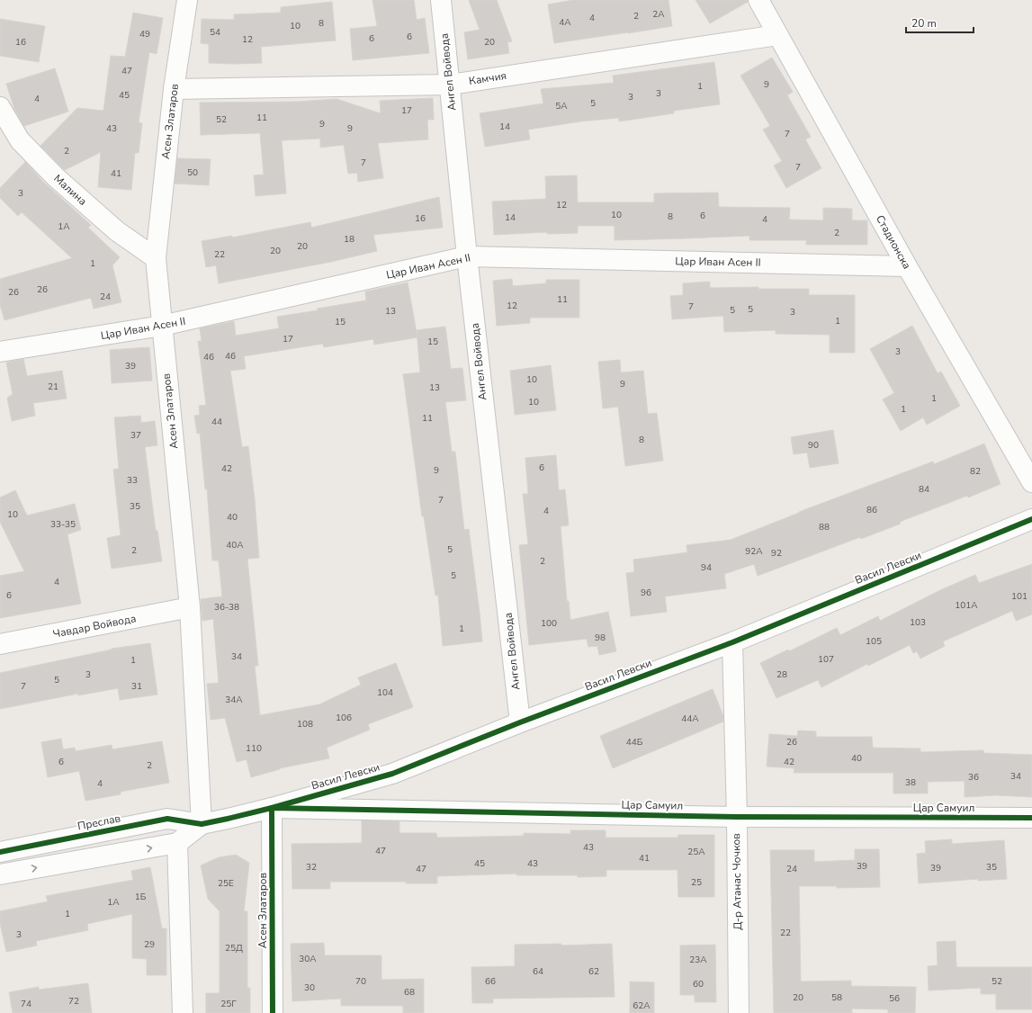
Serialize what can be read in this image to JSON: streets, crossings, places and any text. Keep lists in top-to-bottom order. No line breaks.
{"streets":{"street":["Ангел Войвода","Камчия","Асен Златаров","Малина","Стадионска","Цар Иван Асен II","Васил Левски","Чавдар Войвода","Цар Самуил","Преслав","Д-р Атанас Чочков"]},"crossings":[["Ангел Войвода","Камчия"],["Ангел Войвода","Цар Иван Асен II"],["Ангел Войвода","Васил Левски"],["Камчия","Асен Златаров"],["Камчия","Стадионска"],["Асен Златаров","Малина"],["Асен Златаров","Цар Иван Асен II"],["Асен Златаров","Васил Левски"],["Асен Златаров","Чавдар Войвода"],["Асен Златаров","Цар Самуил"],["Асен Златаров","Преслав"],["Стадионска","Цар Иван Асен II"],["Васил Левски","Цар Самуил"],["Васил Левски","Преслав"],["Васил Левски","Д-р Атанас Чочков"],["Цар Самуил","Д-р Атанас Чочков"]],"house_numbers":["2А","2","4","4А","8","10","54","49","6","6","12","16","20","47","9","1","3","45","3","4","5","5А","17","11","52","9","14","43","9","7","2","7","7","50","41","3","12","10","6","8","14","16","4","1А","2","18","20","20","22","1","26","26","24","11","12","7","5","5","13","3","1","15","17","15","3","46","46","39","10","9","21","13","1","10","1","11","44","37","8","90","6","42","9","82","33","84","7","35","86","4","10","40","33-35","88","40А","5","2","92А","92","2","94","5","4","96","6","101","101А","36-38","103","100","1","98","105","34","107","1","3","28","5","7","31","104","34А","106","44А","108","44Б","26","110","40","6","42","2","34","36","38","4","43","47","25А","41","45","43","39","32","35","39","47","24","25","25Е","1Б","1А","1","22","3","29","25Д","30А","23А","64","62","70","66","52","60","30","68","20","58","56","72","74","25Г","62А"],"scale_bar":"20 m"}
